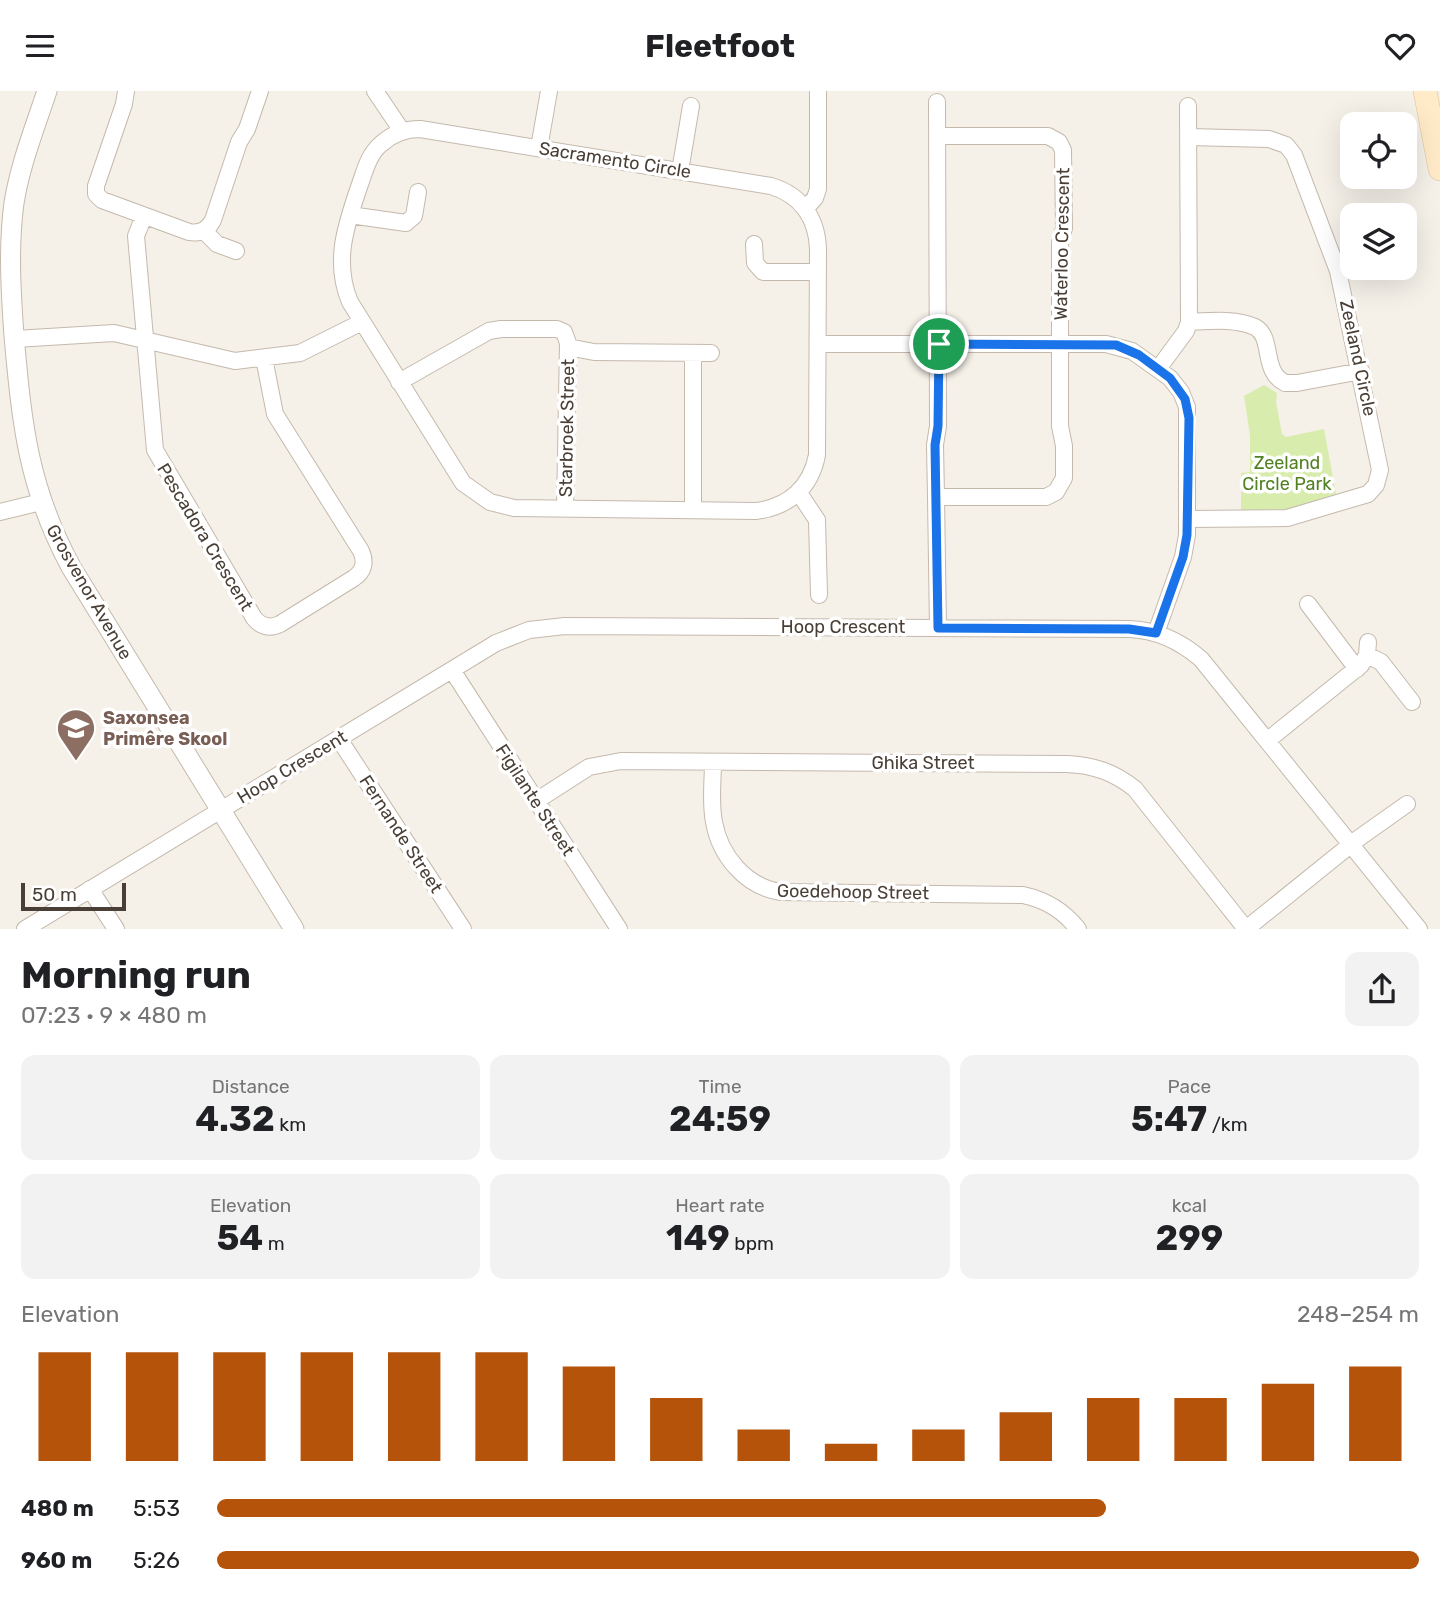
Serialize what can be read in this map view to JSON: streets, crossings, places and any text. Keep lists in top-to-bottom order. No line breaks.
{"streets":{"street":["Sacramento Circle","Waterloo Crescent","Zeeland Circle","Starbroek Street","Pescadora Crescent","Grosvenor Avenue","Hoop Crescent","Ghika Street","Figilante Street","Fernande Street","Goedehoop Street"]},"crossings":[["Grosvenor Avenue","Hoop Crescent"],["Hoop Crescent","Figilante Street"],["Hoop Crescent","Fernande Street"],["Ghika Street","Figilante Street"],["Ghika Street","Goedehoop Street"]],"parks":["Zeeland Circle Park"],"places":{"school or university":["Saxonsea Primêre Skool"]},"scale_bar":"50 m","page":{"header":"Fleetfoot","scale":"50 m","heading":["Morning run","07:23 · 9 × 480 m"],"stats":[["Distance","4.32 km"],["Time","24:59"],["Pace","5:47 /km"],["Elevation","54 m"],["Heart rate","149 bpm"],["kcal","299"]],"chart":["Elevation","248–254 m"],"list":[{"name":"480 m","note":"5:53"},{"name":"960 m","note":"5:26"}]}}
